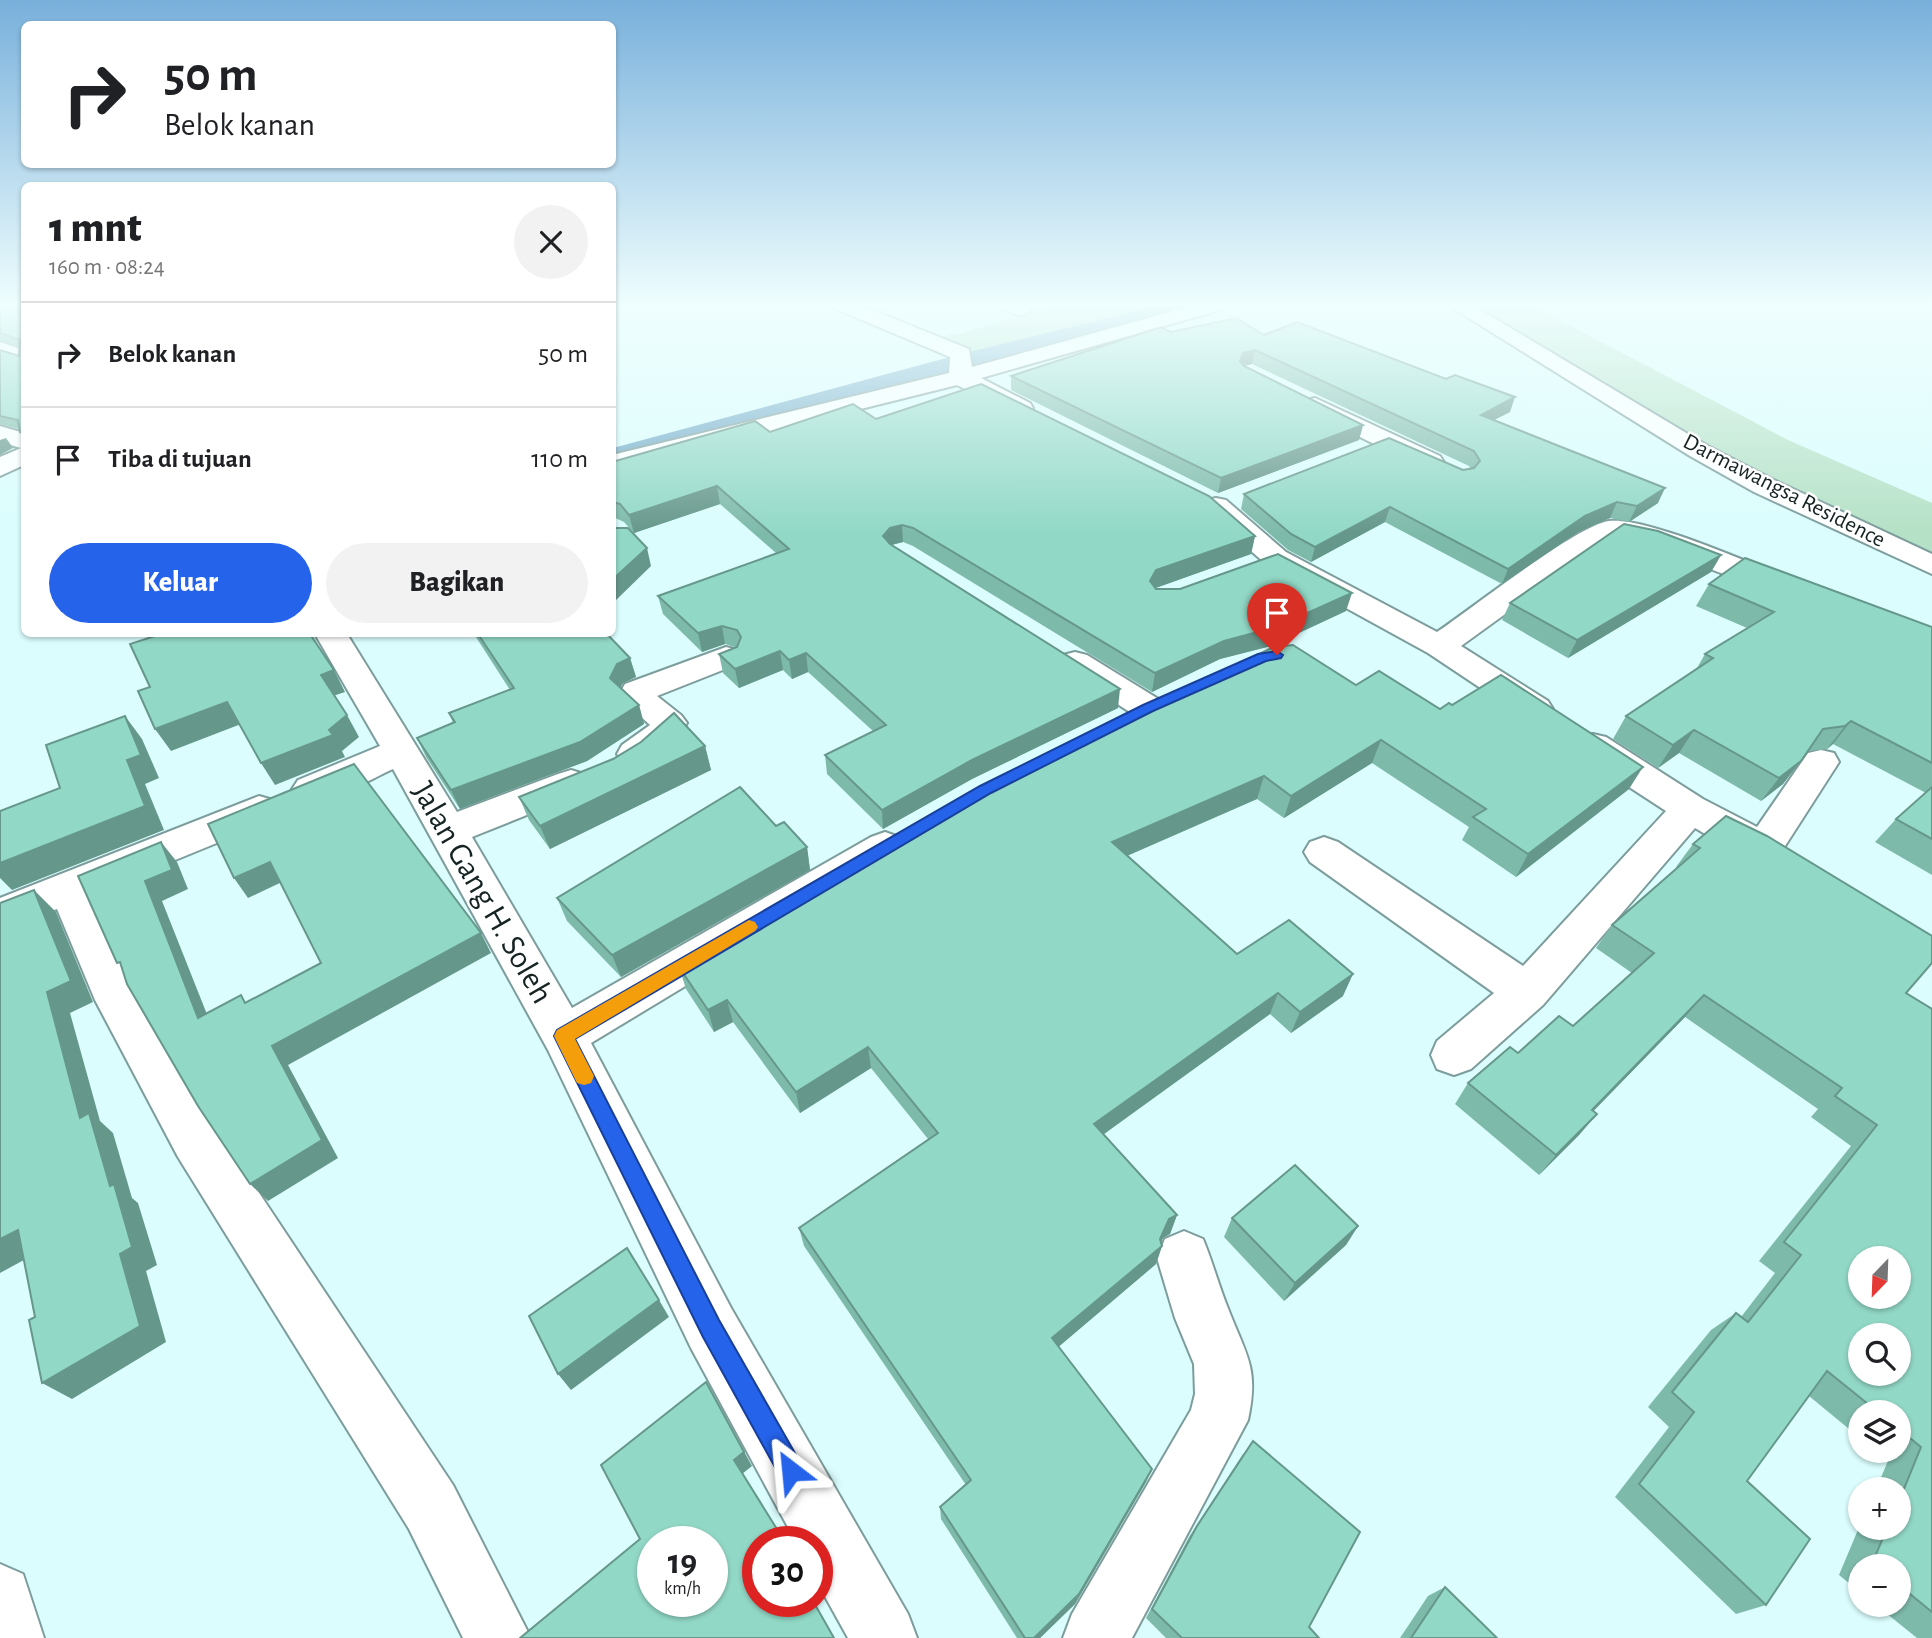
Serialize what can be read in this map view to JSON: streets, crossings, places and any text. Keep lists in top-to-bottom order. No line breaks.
{"streets":{"street":["Darmawangsa Residence","Jalan Gang H. Soleh"]},"north":"bottom left","page":{"turn":["50 m","Belok kanan"],"heading":["1 mnt","160 m · 08:24"],"list":[{"name":"Belok kanan","value":"50 m"},{"name":"Tiba di tujuan","value":"110 m"}],"buttons":["Keluar","Bagikan"],"map_buttons":["+","−"],"speed":"19 km/h","limit":"30"}}
